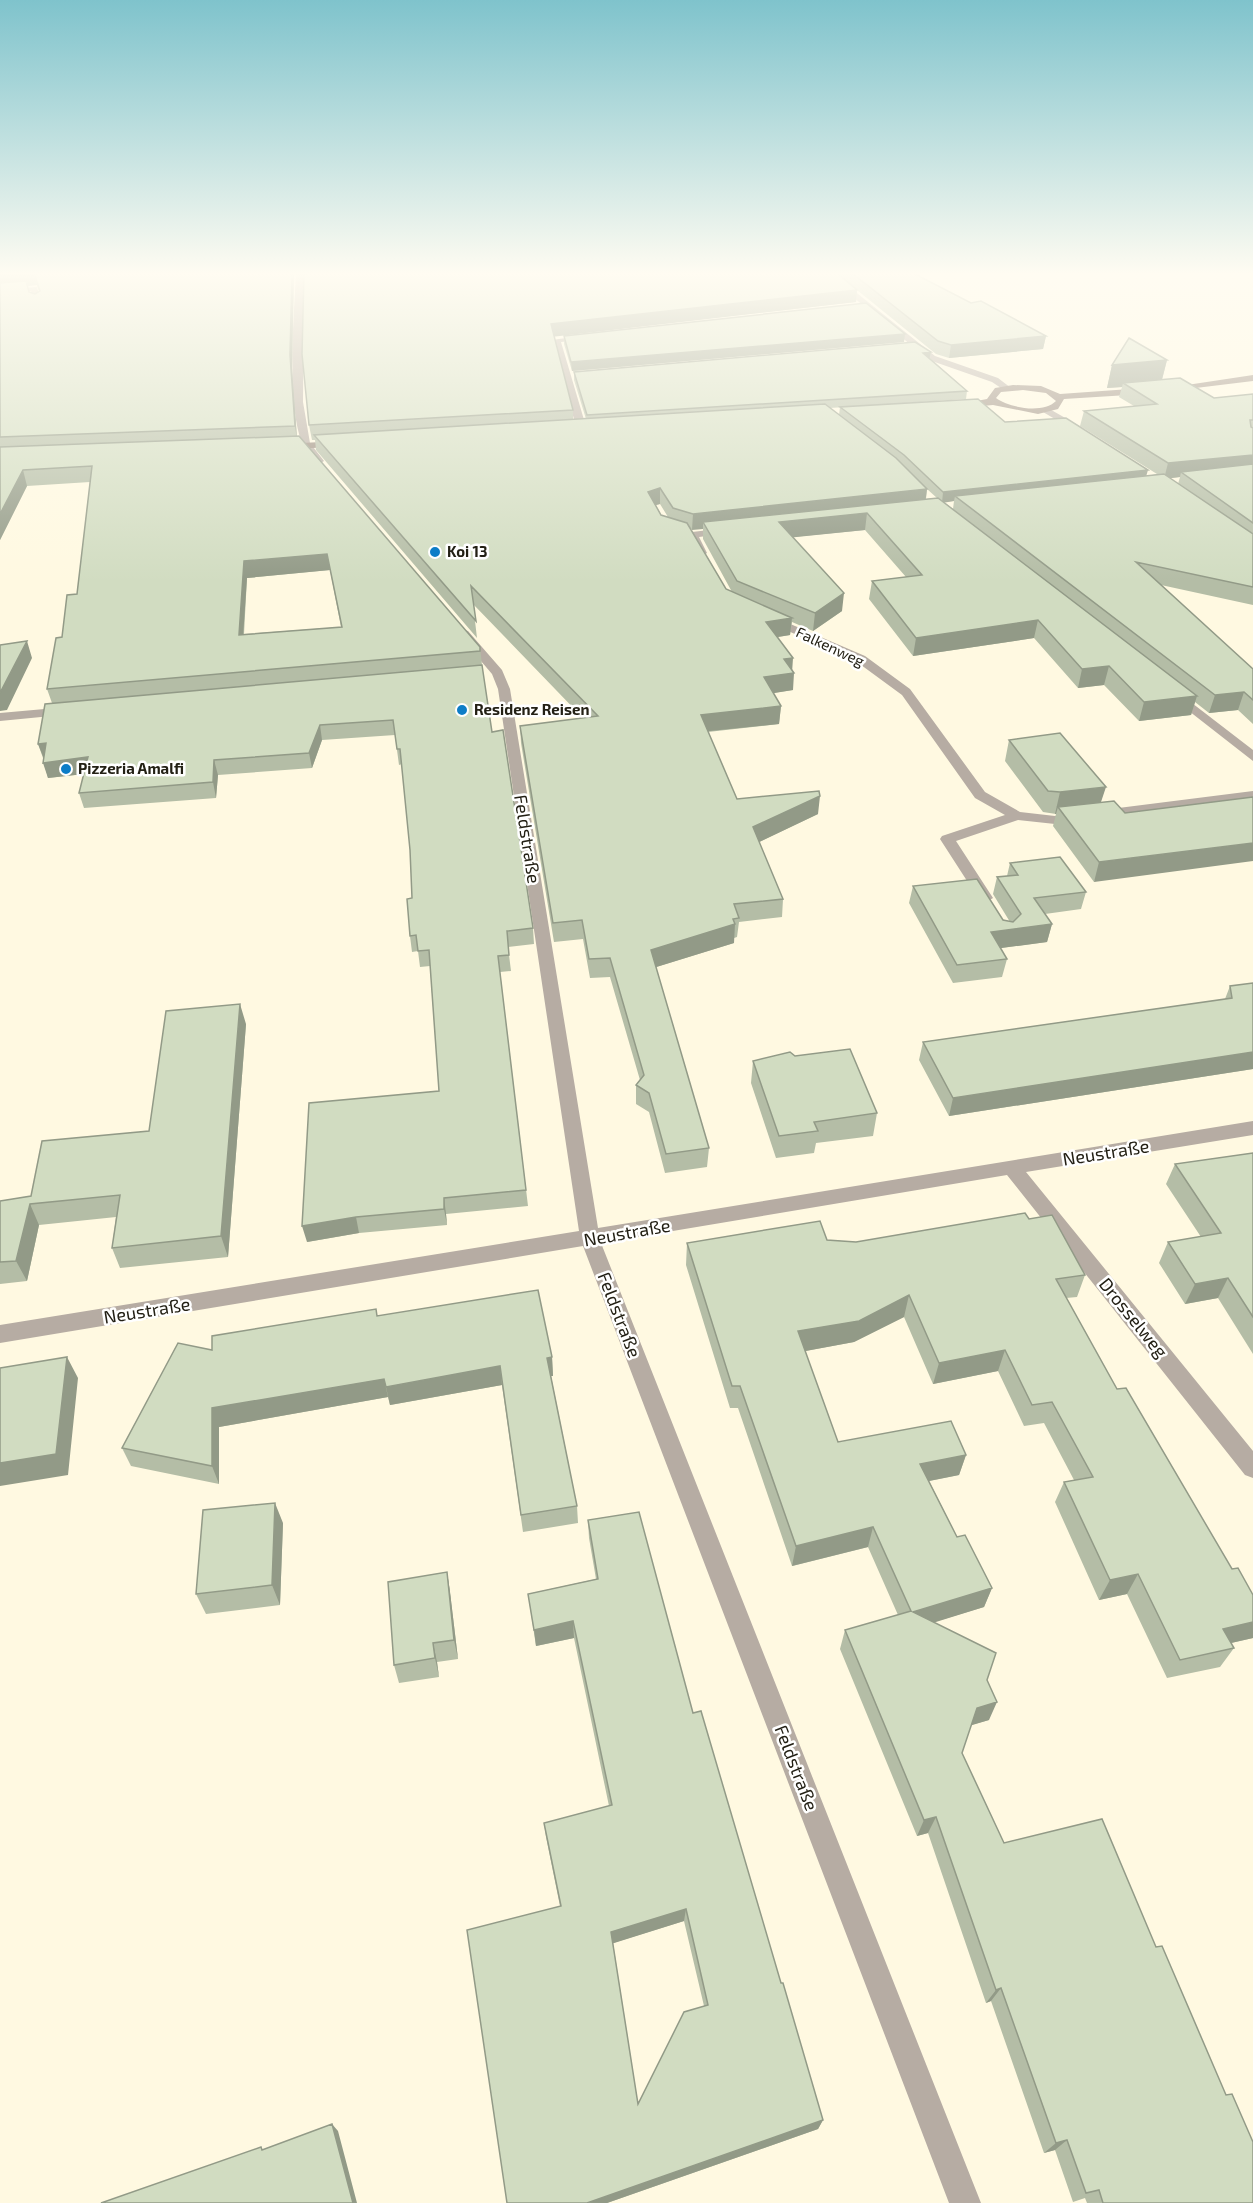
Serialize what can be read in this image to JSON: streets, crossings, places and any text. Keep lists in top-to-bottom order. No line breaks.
{"streets":{"street":["Falkenweg","Feldstraße","Neustraße","Drosselweg"]},"crossings":[["Feldstraße","Neustraße"],["Neustraße","Drosselweg"]],"places":["Koi 13","Residenz Reisen","Pizzeria Amalfi"]}
